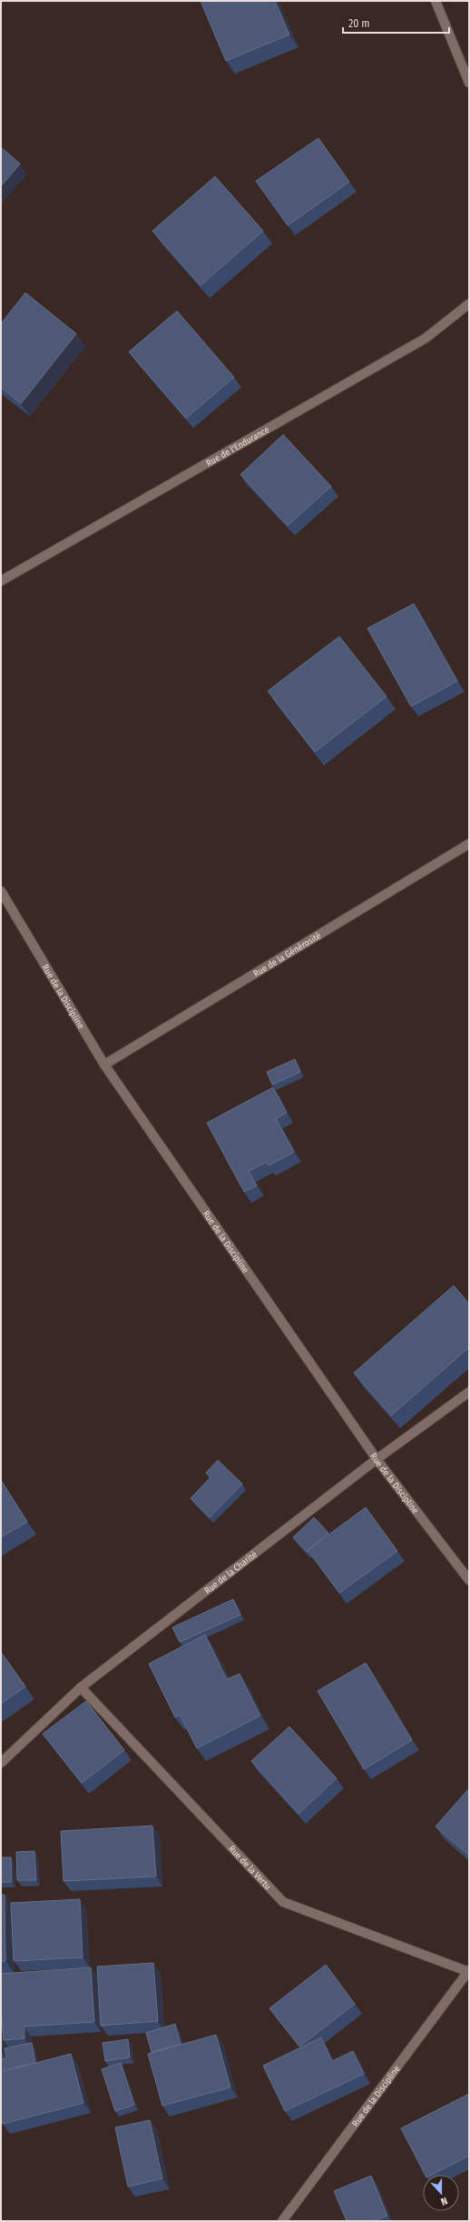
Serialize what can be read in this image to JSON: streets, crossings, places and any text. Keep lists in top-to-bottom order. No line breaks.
{"streets":{"street":["Rue de l'Endurance","Rue de la Générosité","Rue de la Discipline","Rue de la Charité","Rue de la Vertu"]},"crossings":[["Rue de la Générosité","Rue de la Discipline"],["Rue de la Discipline","Rue de la Charité"],["Rue de la Discipline","Rue de la Vertu"],["Rue de la Charité","Rue de la Vertu"]],"scale_bar":"20 m","north":"bottom"}
